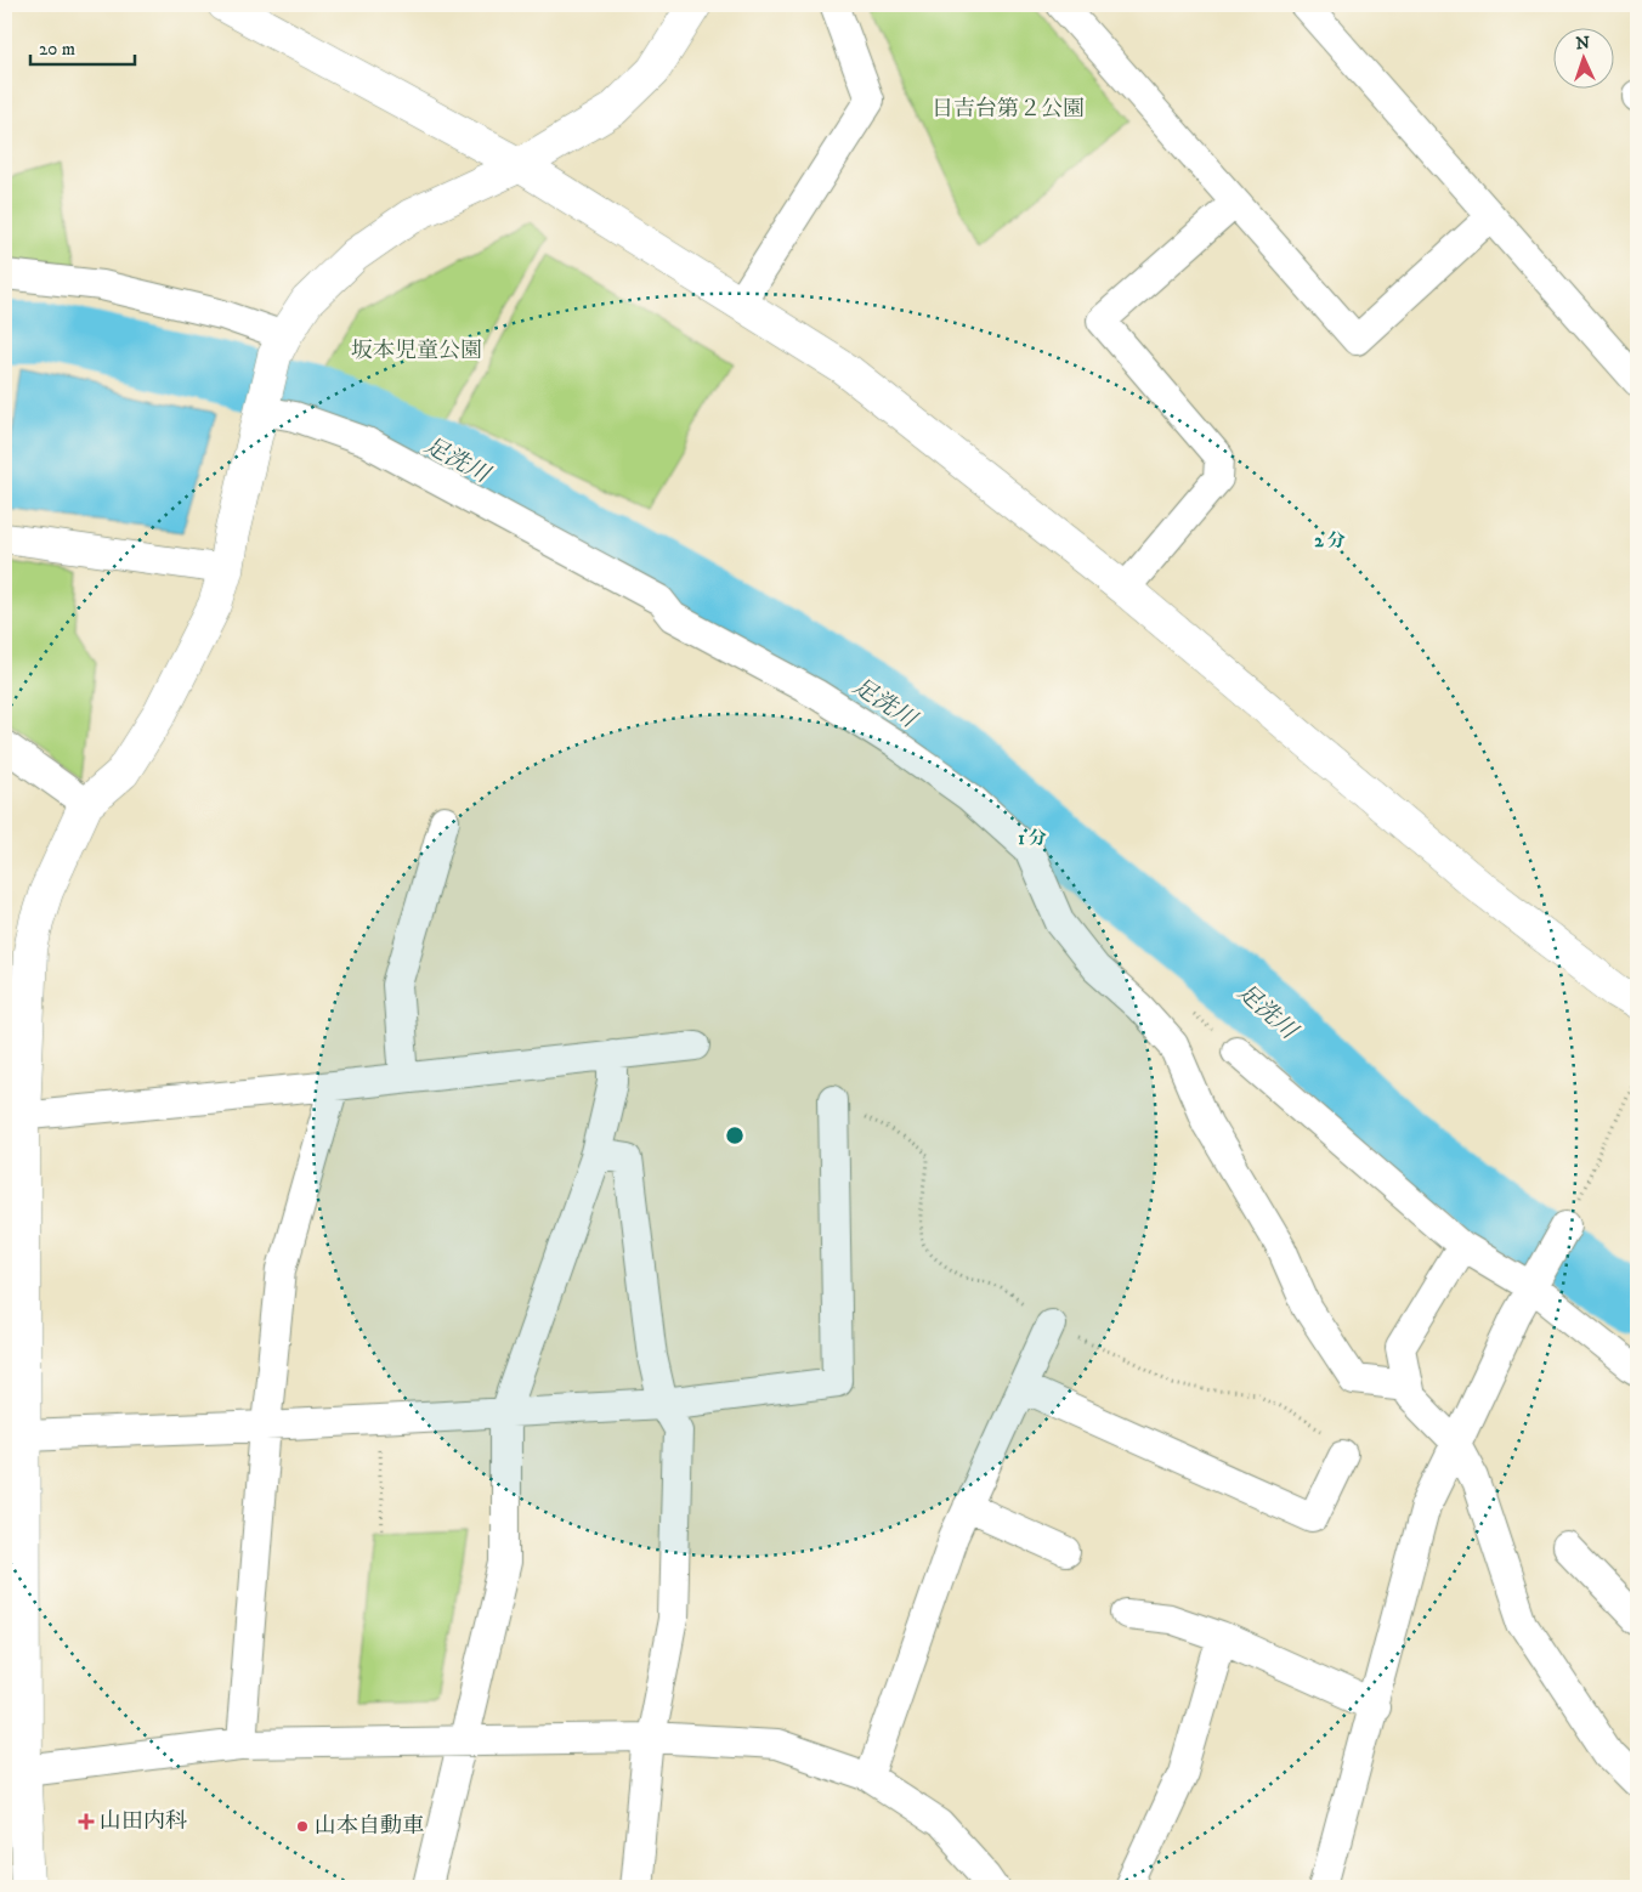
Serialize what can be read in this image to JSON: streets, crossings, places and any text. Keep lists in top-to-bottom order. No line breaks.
{"water":["足洗川"],"parks":["日吉台第２公園","坂本児童公園"],"places":{"health":["山田内科"],"other":["山本自動車"]},"scale_bar":"20 m","north":"top","rings":["2 分","1 分"]}
